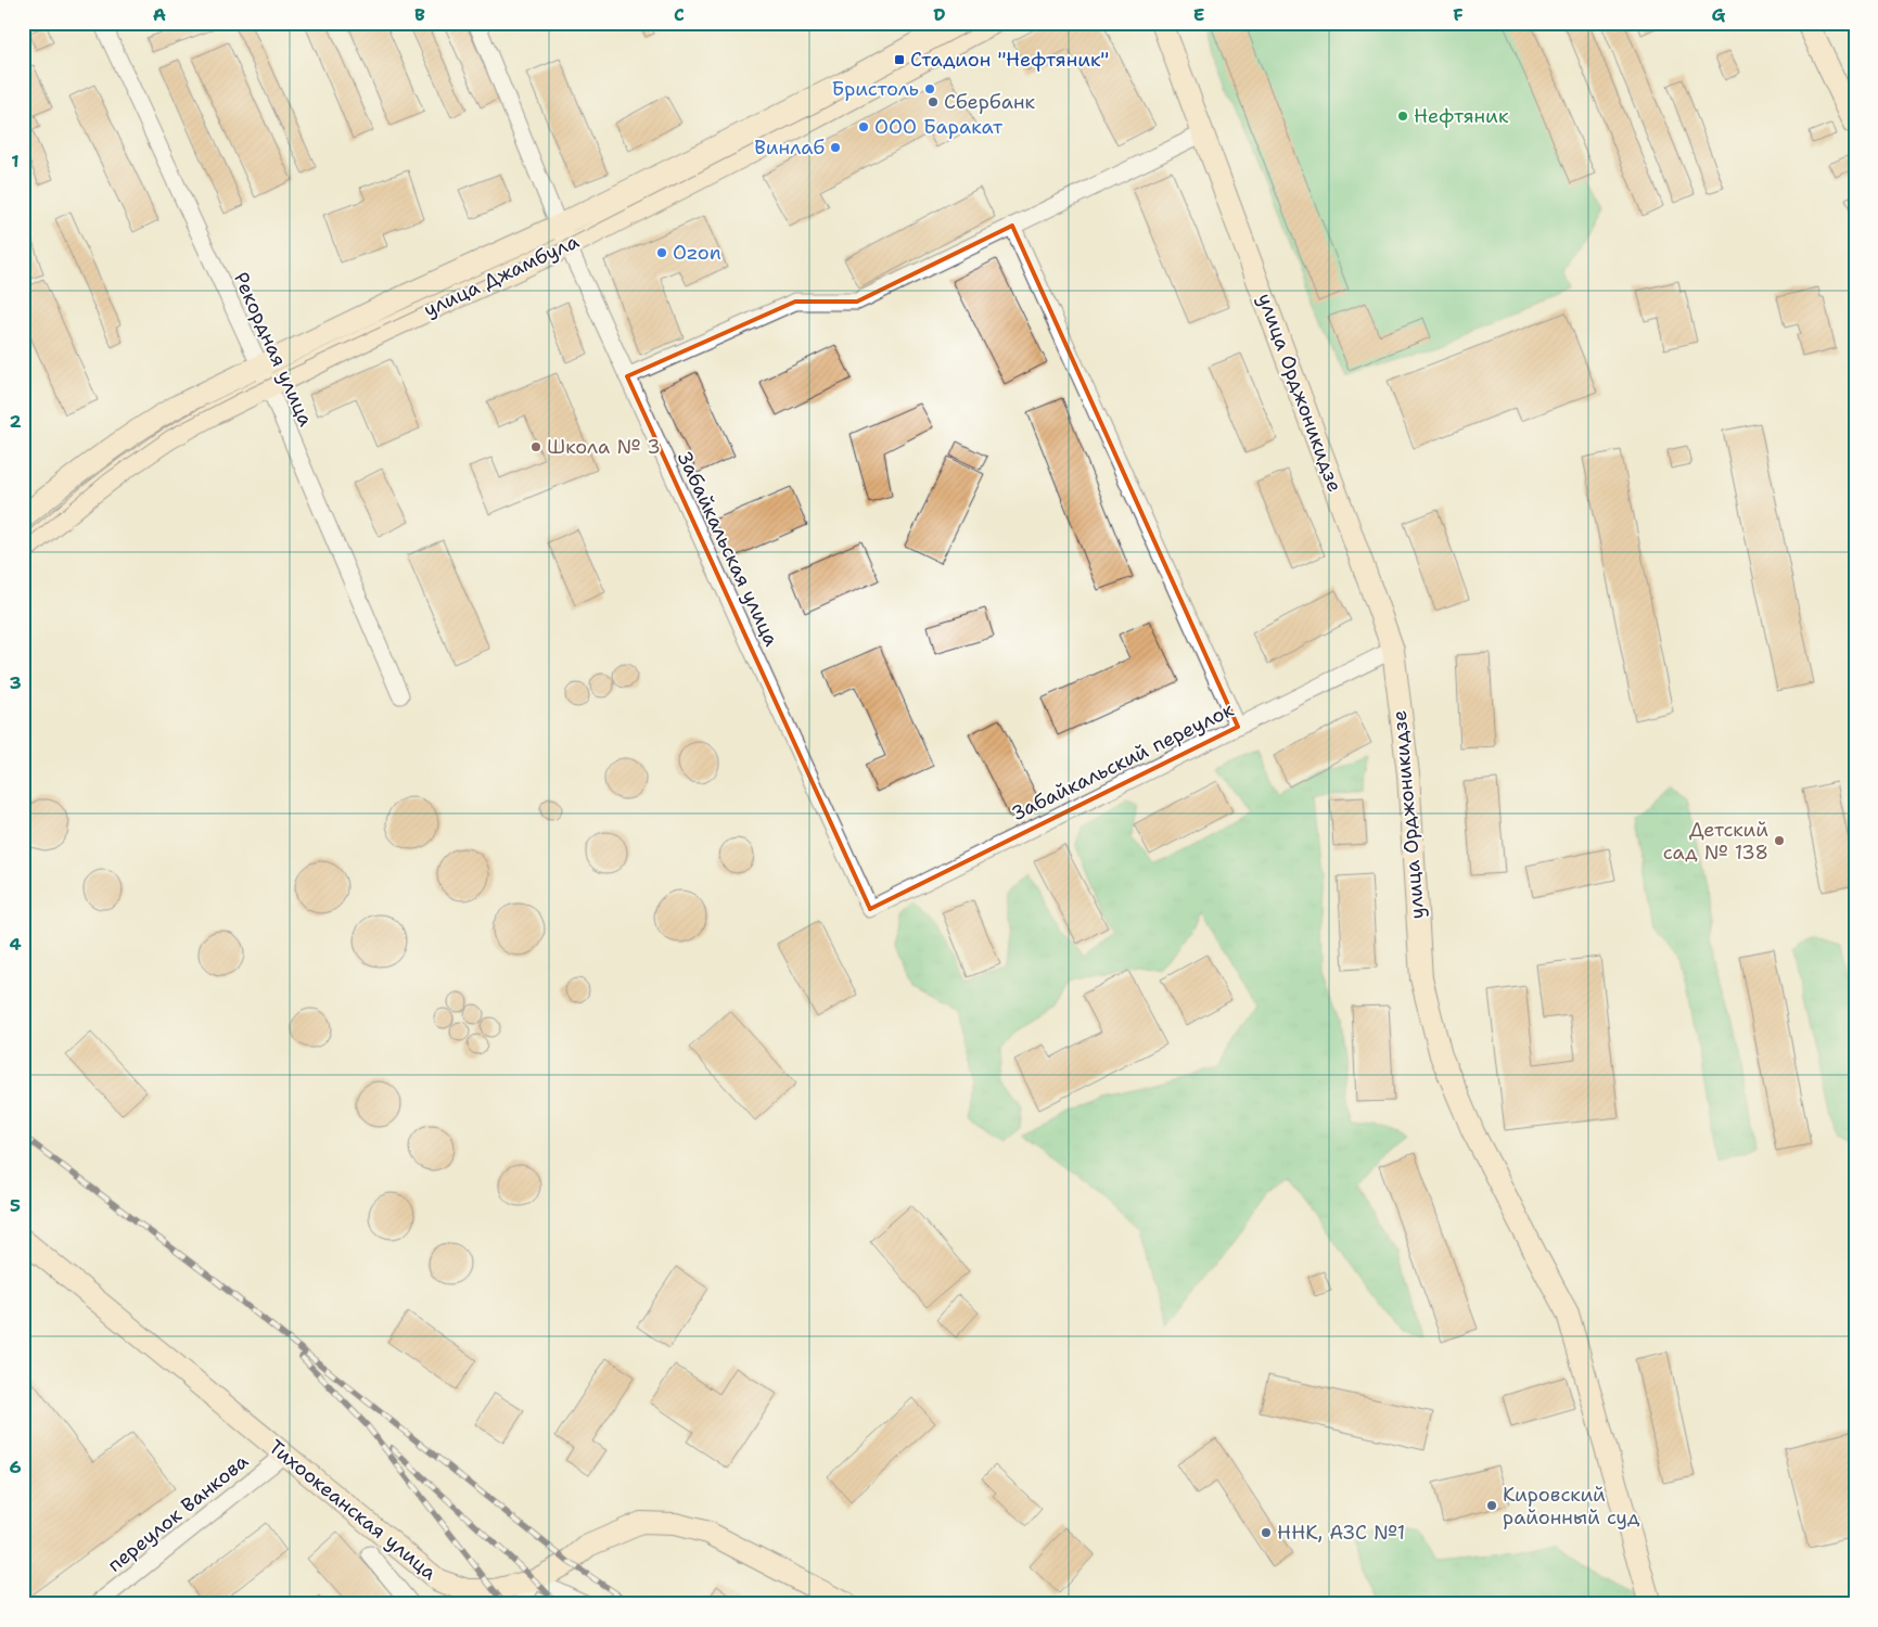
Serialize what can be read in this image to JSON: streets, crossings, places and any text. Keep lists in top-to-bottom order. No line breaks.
{"streets":{"street":["улица Джамбула","Рекордная улица","улица Орджоникидзе","Забайкальская улица","Забайкальский переулок","Тихоокеанская улица","переулок Ванкова"]},"crossings":[["улица Джамбула","Рекордная улица"],["улица Джамбула","Забайкальская улица"],["улица Орджоникидзе","Забайкальский переулок"],["Забайкальская улица","Забайкальский переулок"],["Тихоокеанская улица","переулок Ванкова"]],"places":{"transit":["Стадион \"Нефтяник\""],"other":["Бристоль","Сбербанк","Нефтяник","ООО Баракат","Винлаб","Ozon","Школа № 3","Детский сад № 138","Кировский районный суд","ННК, АЗС №1"]},"grid":{"columns":["A","B","C","D","E","F","G"],"rows":["1","2","3","4","5","6"]}}
